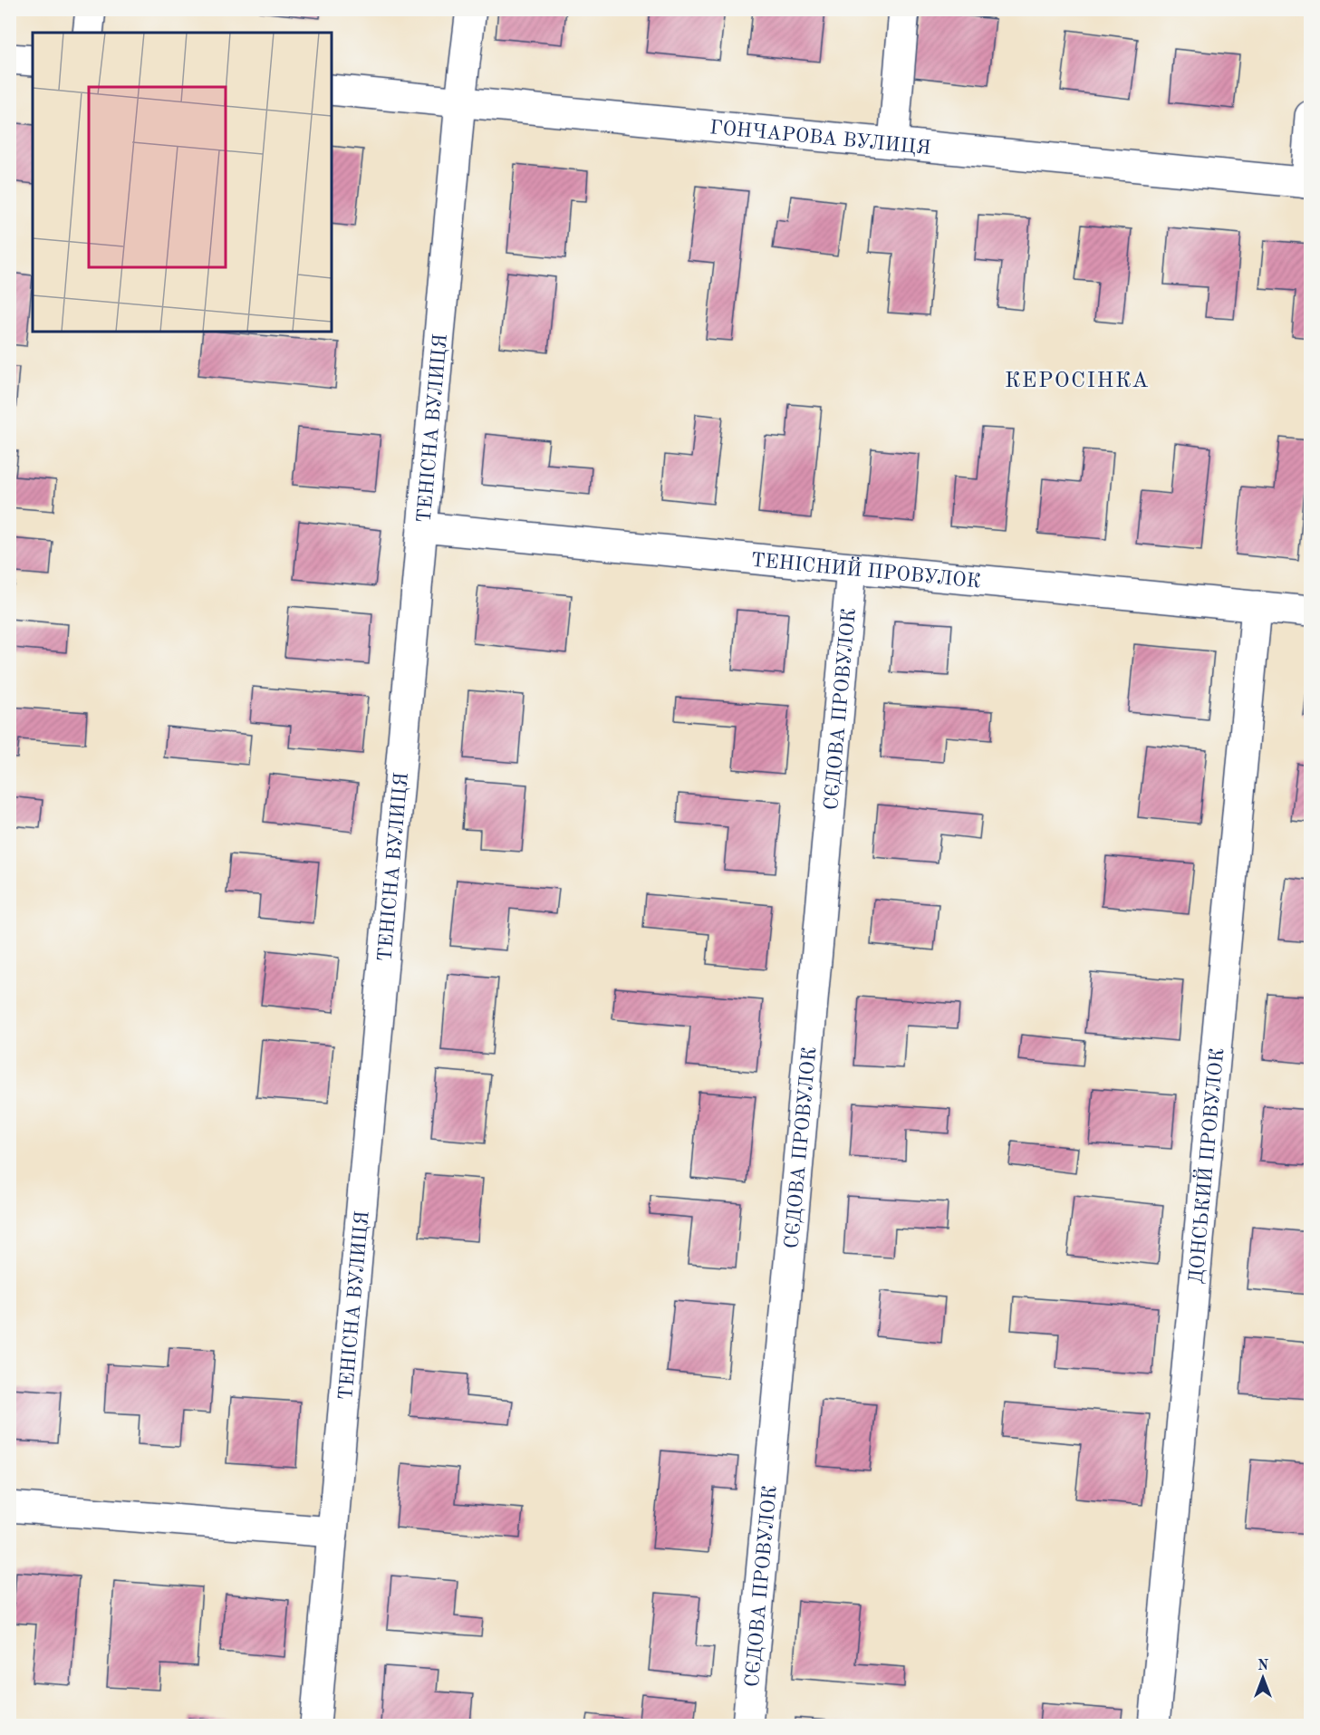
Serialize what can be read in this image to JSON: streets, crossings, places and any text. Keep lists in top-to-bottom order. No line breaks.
{"streets":{"street":["ГОНЧАРОВА ВУЛИЦЯ","ТЕНІСНА ВУЛИЦЯ","ТЕНІСНИЙ ПРОВУЛОК","СЄДОВА ПРОВУЛОК","ДОНСЬКИЙ ПРОВУЛОК"]},"crossings":[["ГОНЧАРОВА ВУЛИЦЯ","ТЕНІСНА ВУЛИЦЯ"],["ТЕНІСНА ВУЛИЦЯ","ТЕНІСНИЙ ПРОВУЛОК"],["ТЕНІСНИЙ ПРОВУЛОК","СЄДОВА ПРОВУЛОК"],["ТЕНІСНИЙ ПРОВУЛОК","ДОНСЬКИЙ ПРОВУЛОК"]],"districts":["КЕРОСІНКА"],"north":"top"}
